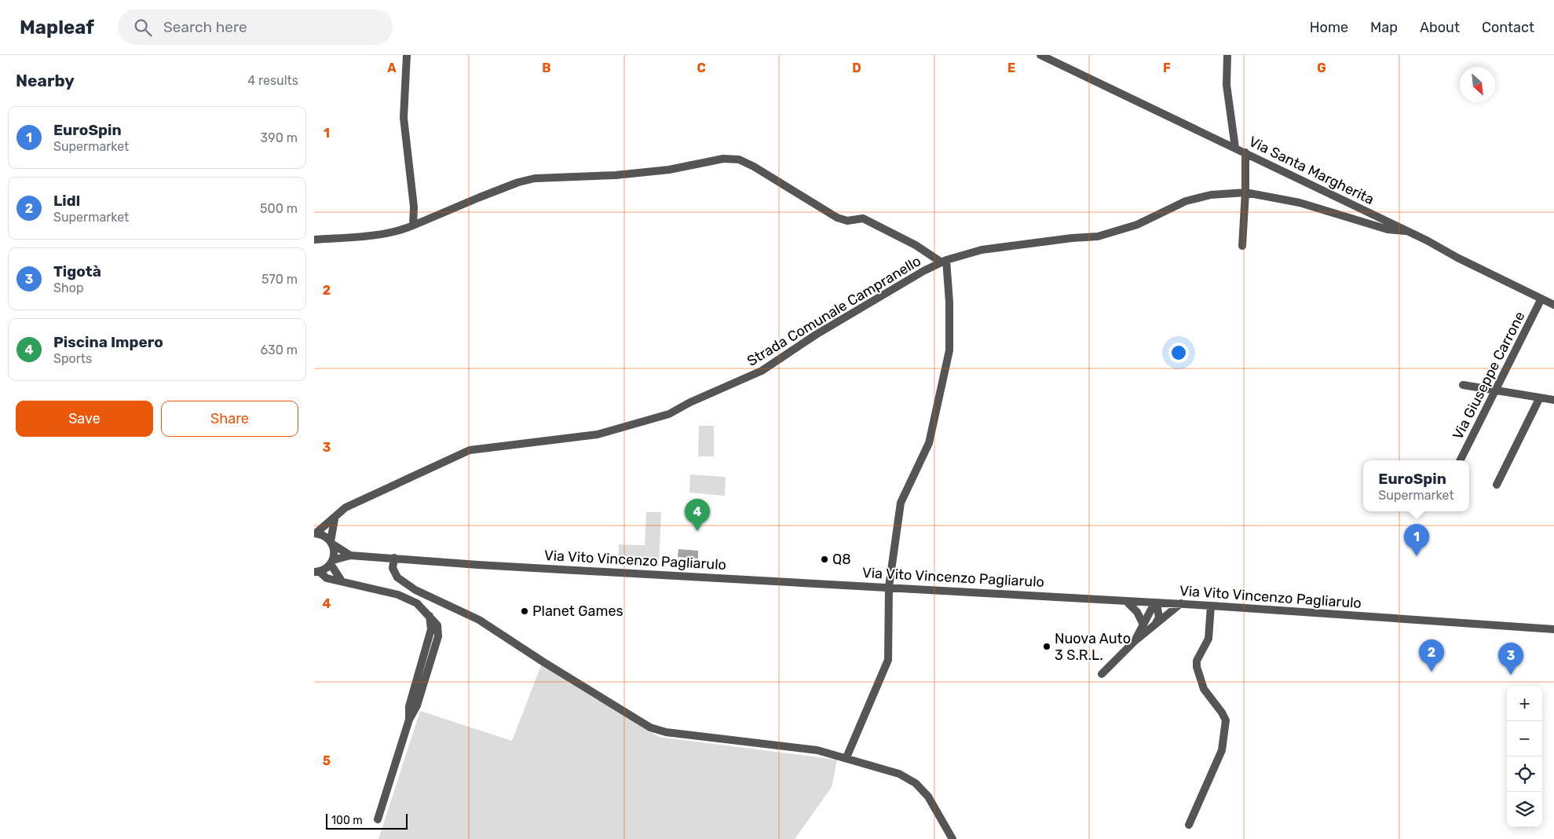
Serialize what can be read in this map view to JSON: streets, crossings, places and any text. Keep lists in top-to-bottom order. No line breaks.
{"streets":{"street":["Via Santa Margherita","Strada Comunale Campranello","Via Giuseppe Carrone","Via Vito Vincenzo Pagliarulo"]},"crossings":[["Via Santa Margherita","Strada Comunale Campranello"],["Via Santa Margherita","Via Giuseppe Carrone"],["Strada Comunale Campranello","Via Vito Vincenzo Pagliarulo"]],"places":["Q8","Planet Games","Nuova Auto 3 S.R.L."],"scale_bar":"100 m","north":"bottom right","page":{"header":"Mapleaf","search":"Search here","nav":["Home","Map","About","Contact"],"heading":["Nearby","4 results"],"list":[{"mark":"1","name":"EuroSpin","note":"Supermarket","value":"390 m"},{"mark":"2","name":"Lidl","note":"Supermarket","value":"500 m"},{"mark":"3","name":"Tigotà","note":"Shop","value":"570 m"},{"mark":"4","name":"Piscina Impero","note":"Sports","value":"630 m"}],"buttons":["Save","Share"],"popup":["EuroSpin","Supermarket"],"pins":["4","1","2","3"],"map_buttons":["+","−"],"scale":"100 m"},"grid":{"columns":["A","B","C","D","E","F","G"],"rows":["1","2","3","4","5"]}}
